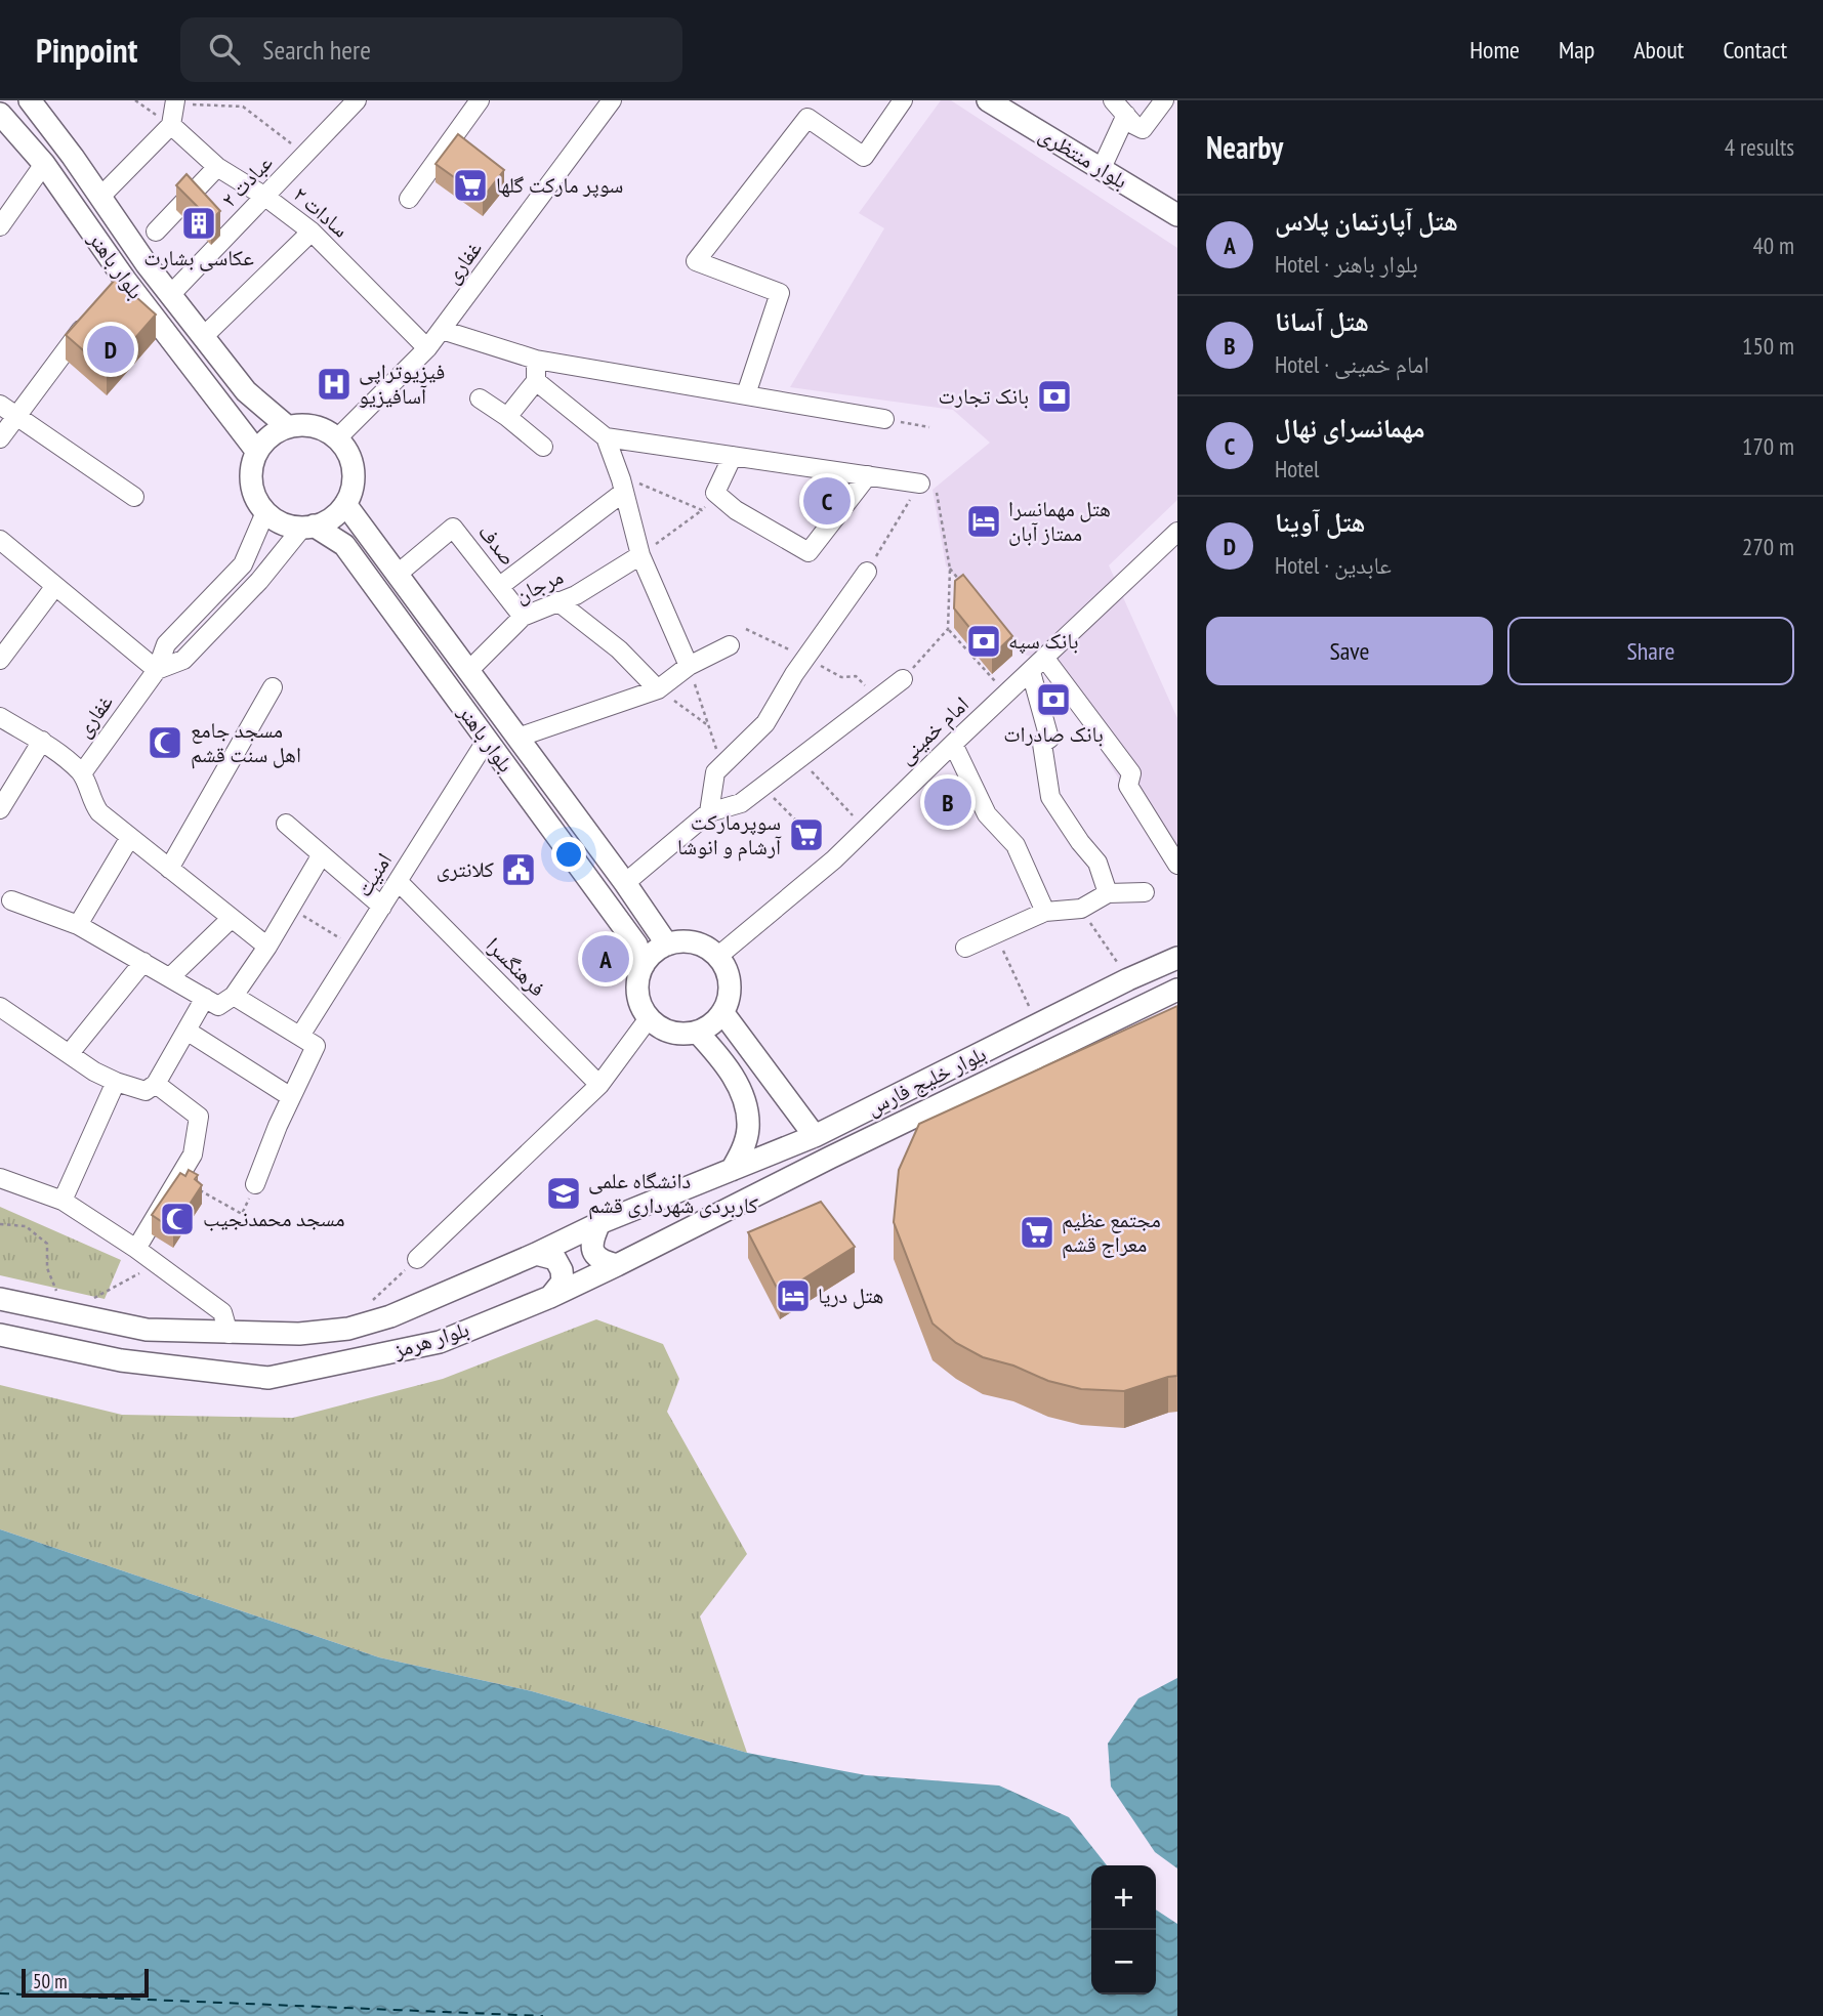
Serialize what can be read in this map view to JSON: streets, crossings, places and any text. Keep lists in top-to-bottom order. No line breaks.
{"streets":{"main road":["بلوار منتظری","بلوار باهنر","بلوار خلیج فارس","بلوار هرمز"],"street":["عبادت ۲","سادات ۲","غفاری","صدف","مرجان","امام خمینی","امنیت","فرهنگسرا"]},"crossings":[["عبادت ۲","سادات ۲"],["عبادت ۲","بلوار باهنر"],["سادات ۲","غفاری"],["غفاری","بلوار باهنر"],["بلوار باهنر","صدف"],["بلوار باهنر","مرجان"],["بلوار باهنر","امام خمینی"],["بلوار باهنر","امنیت"],["صدف","مرجان"],["امنیت","فرهنگسرا"],["بلوار خلیج فارس","بلوار هرمز"]],"places":{"supermarket":["سوپر مارکت گلها","سوپرمارکت آرشام و انوشا","مجتمع عظیم معراج قشم"],"building":["عکاسی بشارت"],"hospital":["فیزیوتراپی آسافیزیو"],"bank":["بانک تجارت","بانک سپه","بانک صادرات"],"hotel":["هتل مهمانسرا ممتاز آبان","هتل دریا"],"mosque":["مسجد جامع اهل سنت قشم","مسجد محمدنجیب"],"public building":["کلانتری"],"school or university":["دانشگاه علمی کاربردی شهرداری قشم"]},"scale_bar":"50 m","page":{"header":"Pinpoint","search":"Search here","nav":["Home","Map","About","Contact"],"heading":["Nearby","4 results"],"list":[{"mark":"A","name":"هتل آپارتمان پلاس","note":"Hotel · بلوار باهنر","value":"40 m"},{"mark":"B","name":"هتل آسانا","note":"Hotel · امام خمینی","value":"150 m"},{"mark":"C","name":"مهمانسرای نهال","note":"Hotel","value":"170 m"},{"mark":"D","name":"هتل آوینا","note":"Hotel · عابدین","value":"270 m"}],"pins":["D","C","B","A"],"buttons":["Save","Share"],"map_buttons":["+","−"],"scale":"50 m"}}
